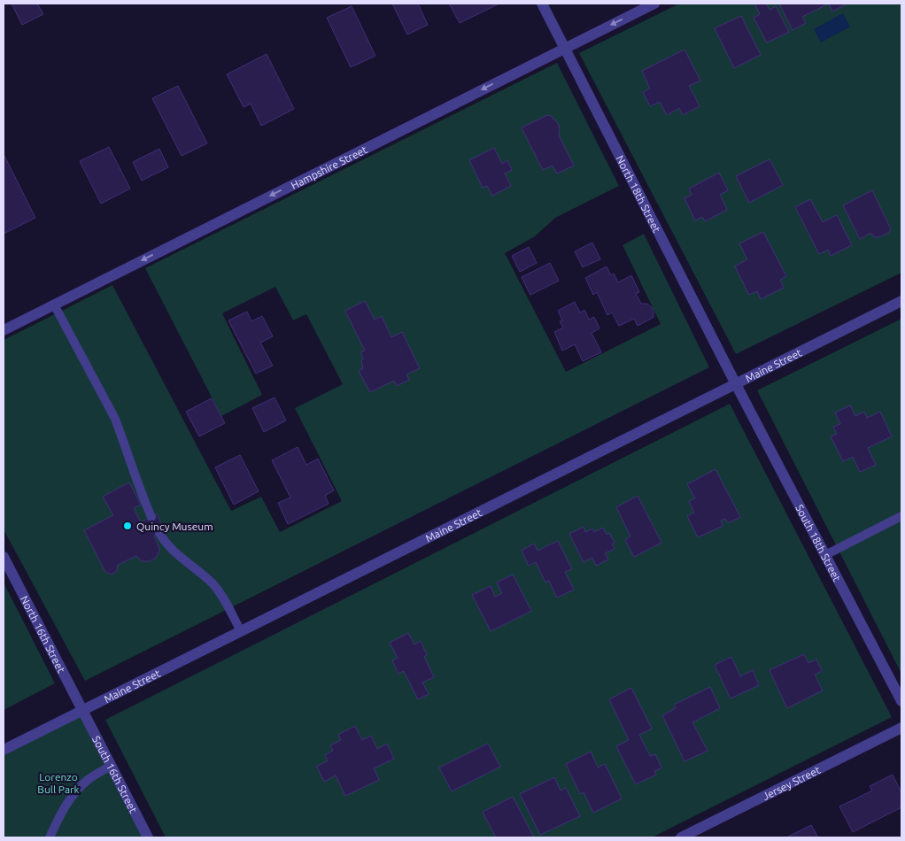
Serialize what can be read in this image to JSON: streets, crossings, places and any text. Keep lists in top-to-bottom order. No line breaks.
{"streets":{"street":["Hampshire Street","North 18th Street","Maine Street","South 18th Street","North 16th Street","South 16th Street","Jersey Street"]},"crossings":[["Hampshire Street","North 18th Street"],["North 18th Street","Maine Street"],["North 18th Street","South 18th Street"],["Maine Street","South 18th Street"],["Maine Street","North 16th Street"],["Maine Street","South 16th Street"],["North 16th Street","South 16th Street"]],"one_way":["Hampshire Street"],"parks":["Lorenzo Bull Park"],"places":["Quincy Museum"]}
